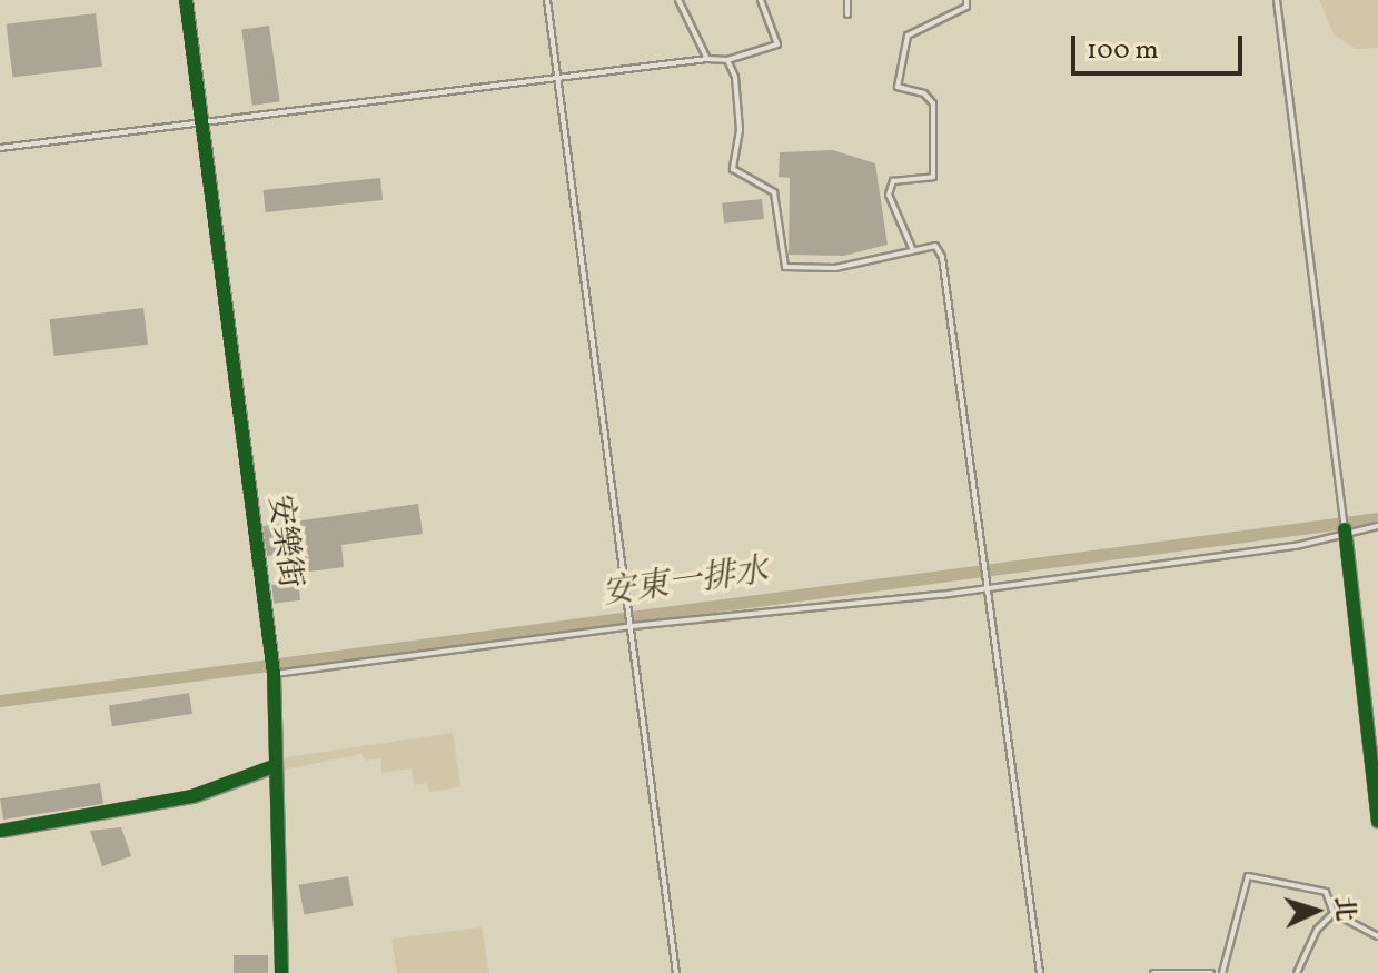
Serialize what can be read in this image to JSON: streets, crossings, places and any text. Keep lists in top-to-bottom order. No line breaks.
{"streets":{"street":["安樂街"]},"water":["安東一排水"],"scale_bar":"100 m","north":"right"}
